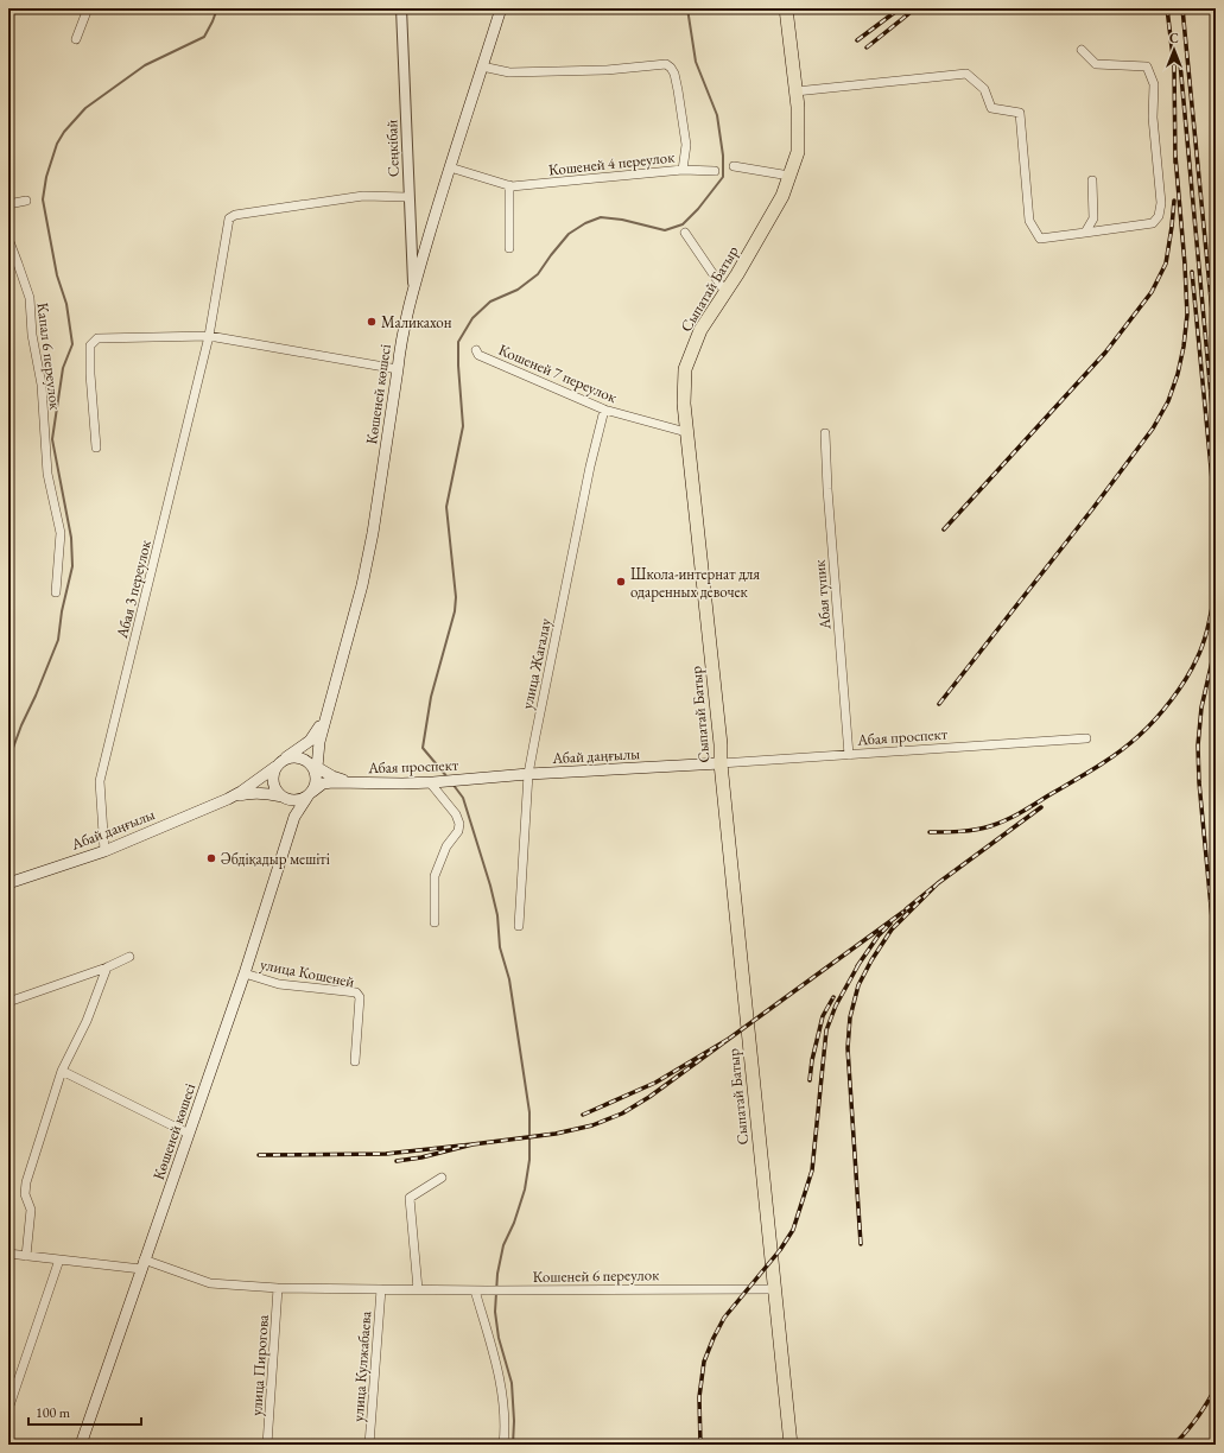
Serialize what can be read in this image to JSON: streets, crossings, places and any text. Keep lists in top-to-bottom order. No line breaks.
{"streets":{"main road":["Сыпатай Батыр","Көшеней көшесі","Абая проспект","Абай даңғылы"],"street":["Сеңкібай","Кошеней 4 переулок","Капал 6 переулок","Кошеней 7 переулок","Абая 3 переулок","Абая тупик","улица Жагалау","улица Кошеней","Кошеней 6 переулок","улица Пирогова","улица Кулжабаева"]},"crossings":[["Сеңкібай","Көшеней көшесі"],["Сеңкібай","Абая 3 переулок"],["Кошеней 4 переулок","Көшеней көшесі"],["Сыпатай Батыр","Кошеней 7 переулок"],["Сыпатай Батыр","Абая проспект"],["Сыпатай Батыр","Абай даңғылы"],["Сыпатай Батыр","Кошеней 6 переулок"],["Кошеней 7 переулок","улица Жагалау"],["Көшеней көшесі","улица Кошеней"],["Көшеней көшесі","Кошеней 6 переулок"],["Абая 3 переулок","Абай даңғылы"],["Абая тупик","Абая проспект"],["улица Жагалау","Абай даңғылы"],["Абая проспект","Абай даңғылы"],["Кошеней 6 переулок","улица Пирогова"],["Кошеней 6 переулок","улица Кулжабаева"]],"places":["Маликахон","Школа-интернат для одаренных девочек","Әбдіқадыр мешіті"],"scale_bar":"100 m","north":"top"}
